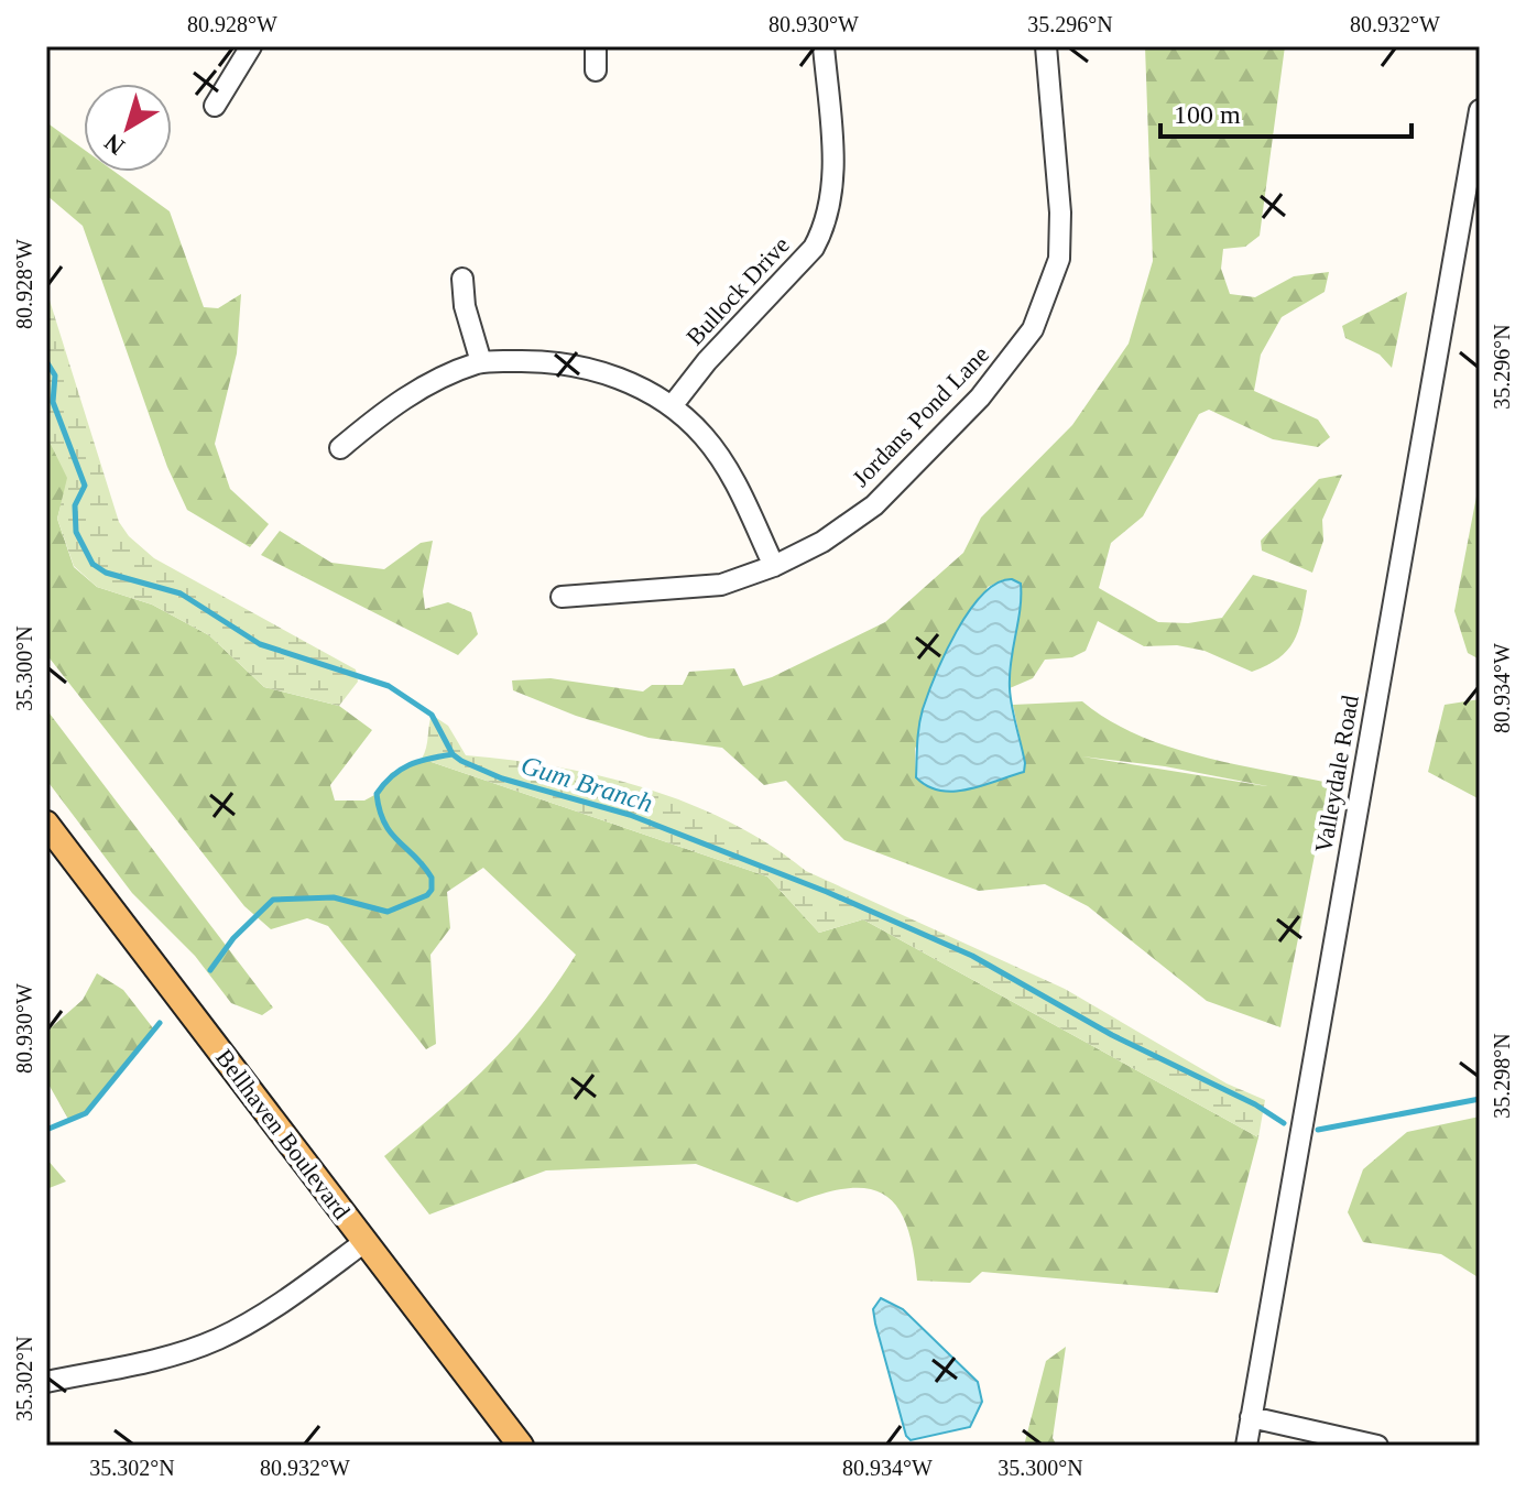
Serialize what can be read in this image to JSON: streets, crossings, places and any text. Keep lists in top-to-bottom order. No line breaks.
{"streets":{"main road":["Bellhaven Boulevard"],"street":["Bullock Drive","Jordans Pond Lane","Valleydale Road"]},"water":["Gum Branch"],"scale_bar":"100 m","north":"bottom left","coordinates":["80.928°W","80.930°W","35.296°N","80.932°W","35.300°N","80.934°W","35.298°N","35.302°N"]}
